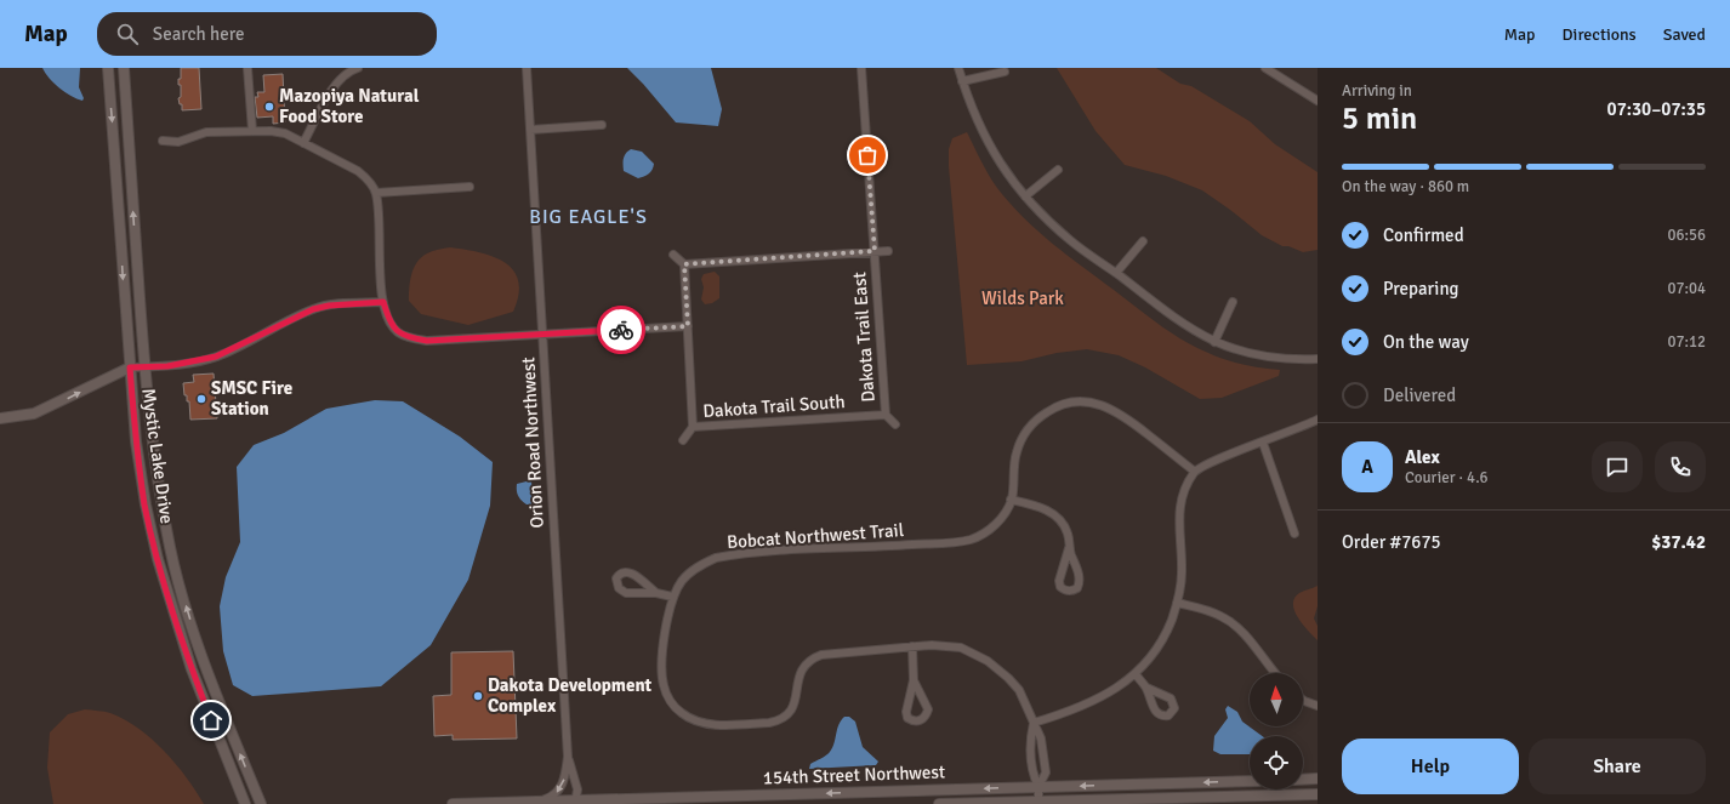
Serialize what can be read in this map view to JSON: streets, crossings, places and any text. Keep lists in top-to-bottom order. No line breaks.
{"streets":{"street":["Dakota Trail East","Dakota Trail South","Orion Road Northwest","Mystic Lake Drive","Bobcat Northwest Trail","154th Street Northwest"]},"crossings":[["Dakota Trail East","Dakota Trail South"],["Orion Road Northwest","154th Street Northwest"],["Bobcat Northwest Trail","154th Street Northwest"]],"districts":["BIG EAGLE'S"],"parks":["Wilds Park"],"places":["Mazopiya Natural Food Store","SMSC Fire Station","Dakota Development Complex"],"north":"top","page":{"header":"Map","search":"Search here","nav":["Map","Directions","Saved"],"heading":["5 min","Arriving in","07:30–07:35"],"panel":["Alex","Courier · 4.6","Order #7675","$37.42"],"bar":"On the way · 860 m","list":[["Confirmed","06:56"],["Preparing","07:04"],["On the way","07:12"],"Delivered"],"round":"A","buttons":["Help","Share"]}}
